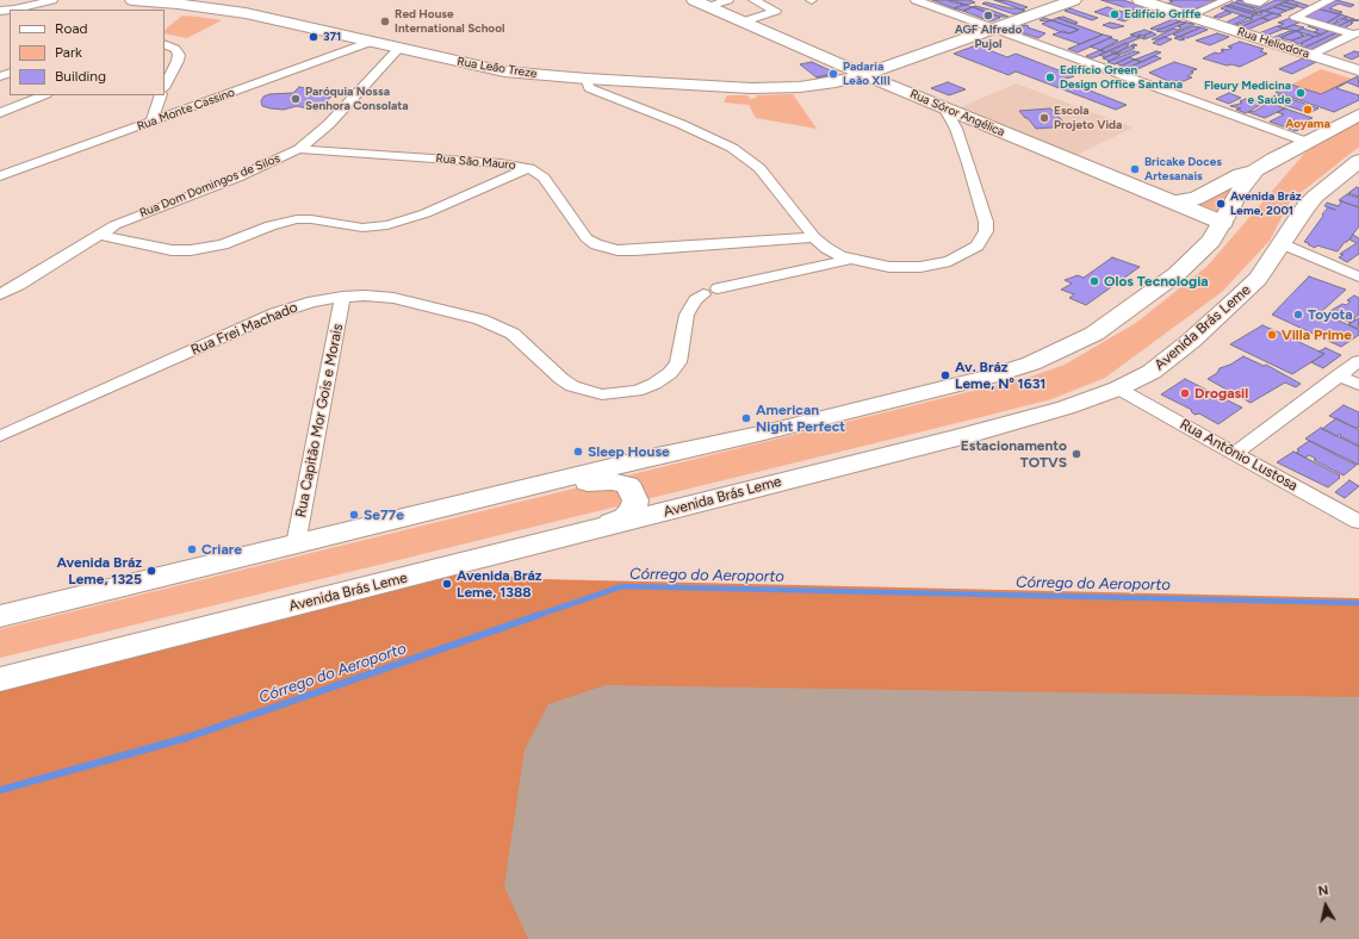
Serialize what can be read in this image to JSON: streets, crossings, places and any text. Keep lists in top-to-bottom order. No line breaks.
{"streets":{"main road":["Rua Heliodora","Rua Leão Treze","Rua Sóror Angélica","Avenida Brás Leme"],"street":["Rua Monte Cassino","Rua São Mauro","Rua Dom Domingos de Silos","Rua Frei Machado","Rua Capitão Mor Gois e Morais","Rua Antônio Lustosa"]},"crossings":[["Rua Leão Treze","Rua Monte Cassino"],["Rua Leão Treze","Rua Sóror Angélica"],["Rua Leão Treze","Rua Dom Domingos de Silos"],["Rua São Mauro","Rua Dom Domingos de Silos"],["Avenida Brás Leme","Rua Antônio Lustosa"],["Rua Frei Machado","Rua Capitão Mor Gois e Morais"]],"water":["Córrego do Aeroporto"],"places":["Edifício Griffe","AGF Alfredo Pujol","Red House International School","371","Padaria Leão XIII","Edifício Green Design Office Santana","Fleury Medicina e Saúde","Paróquia Nossa Senhora Consolata","Aoyama","Escola Projeto Vida","Bricake Doces Artesanais","Avenida Bráz Leme, 2001","Olos Tecnologia","Toyota","Villa Prime","Av. Bráz Leme, Nº 1631","Drogasil","American Night Perfect","Sleep House","Estacionamento TOTVS","Se77e","Criare","Avenida Bráz Leme, 1325","Avenida Bráz Leme, 1388"],"legend":["Road","Park","Building"],"north":"top"}
